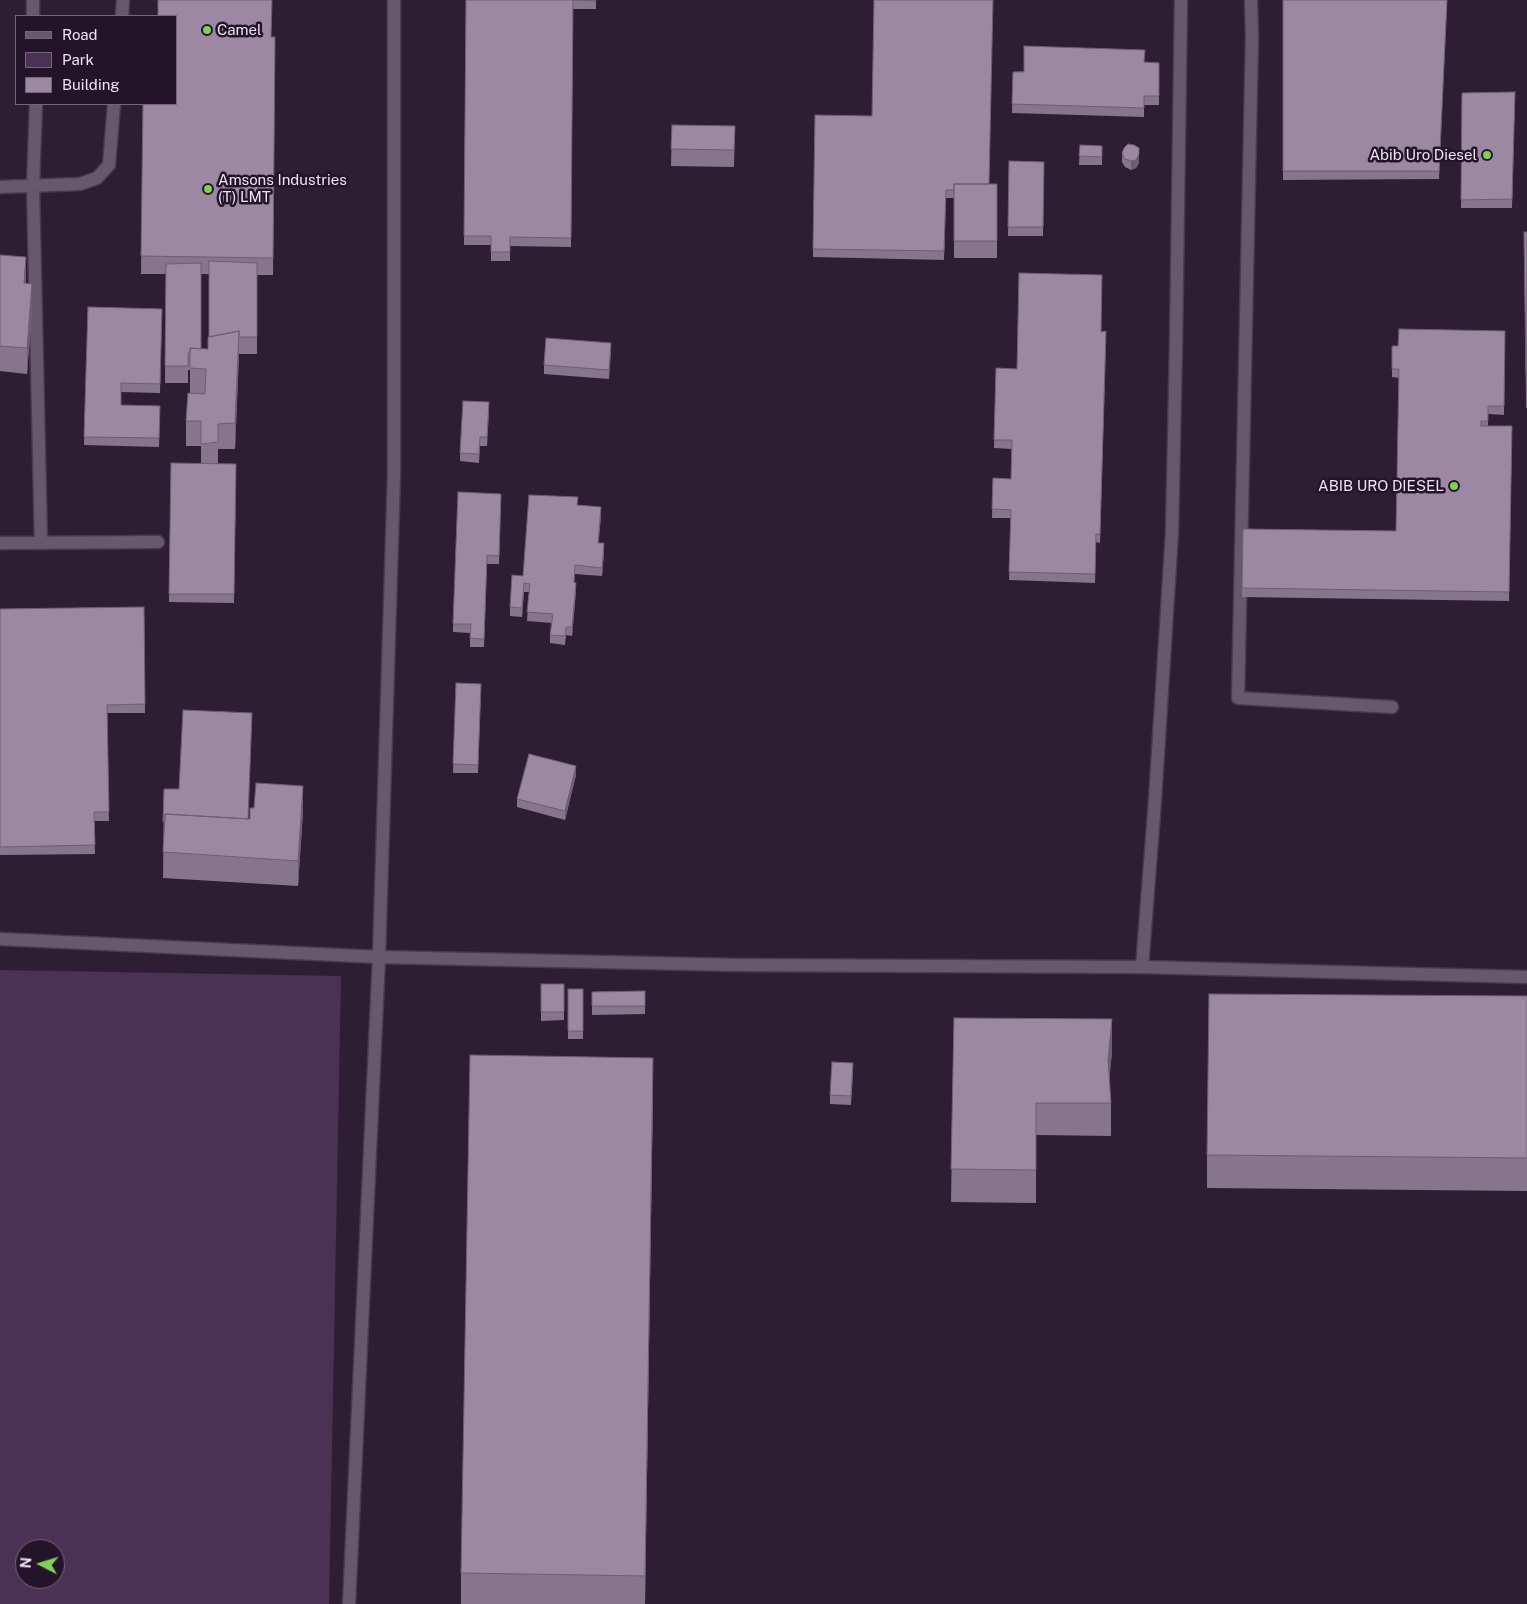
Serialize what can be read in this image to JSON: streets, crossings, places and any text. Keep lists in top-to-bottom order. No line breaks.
{"places":["Camel","Abib Uro Diesel","Amsons Industries (T) LMT","ABIB URO DIESEL"],"legend":["Road","Park","Building"],"north":"left"}
